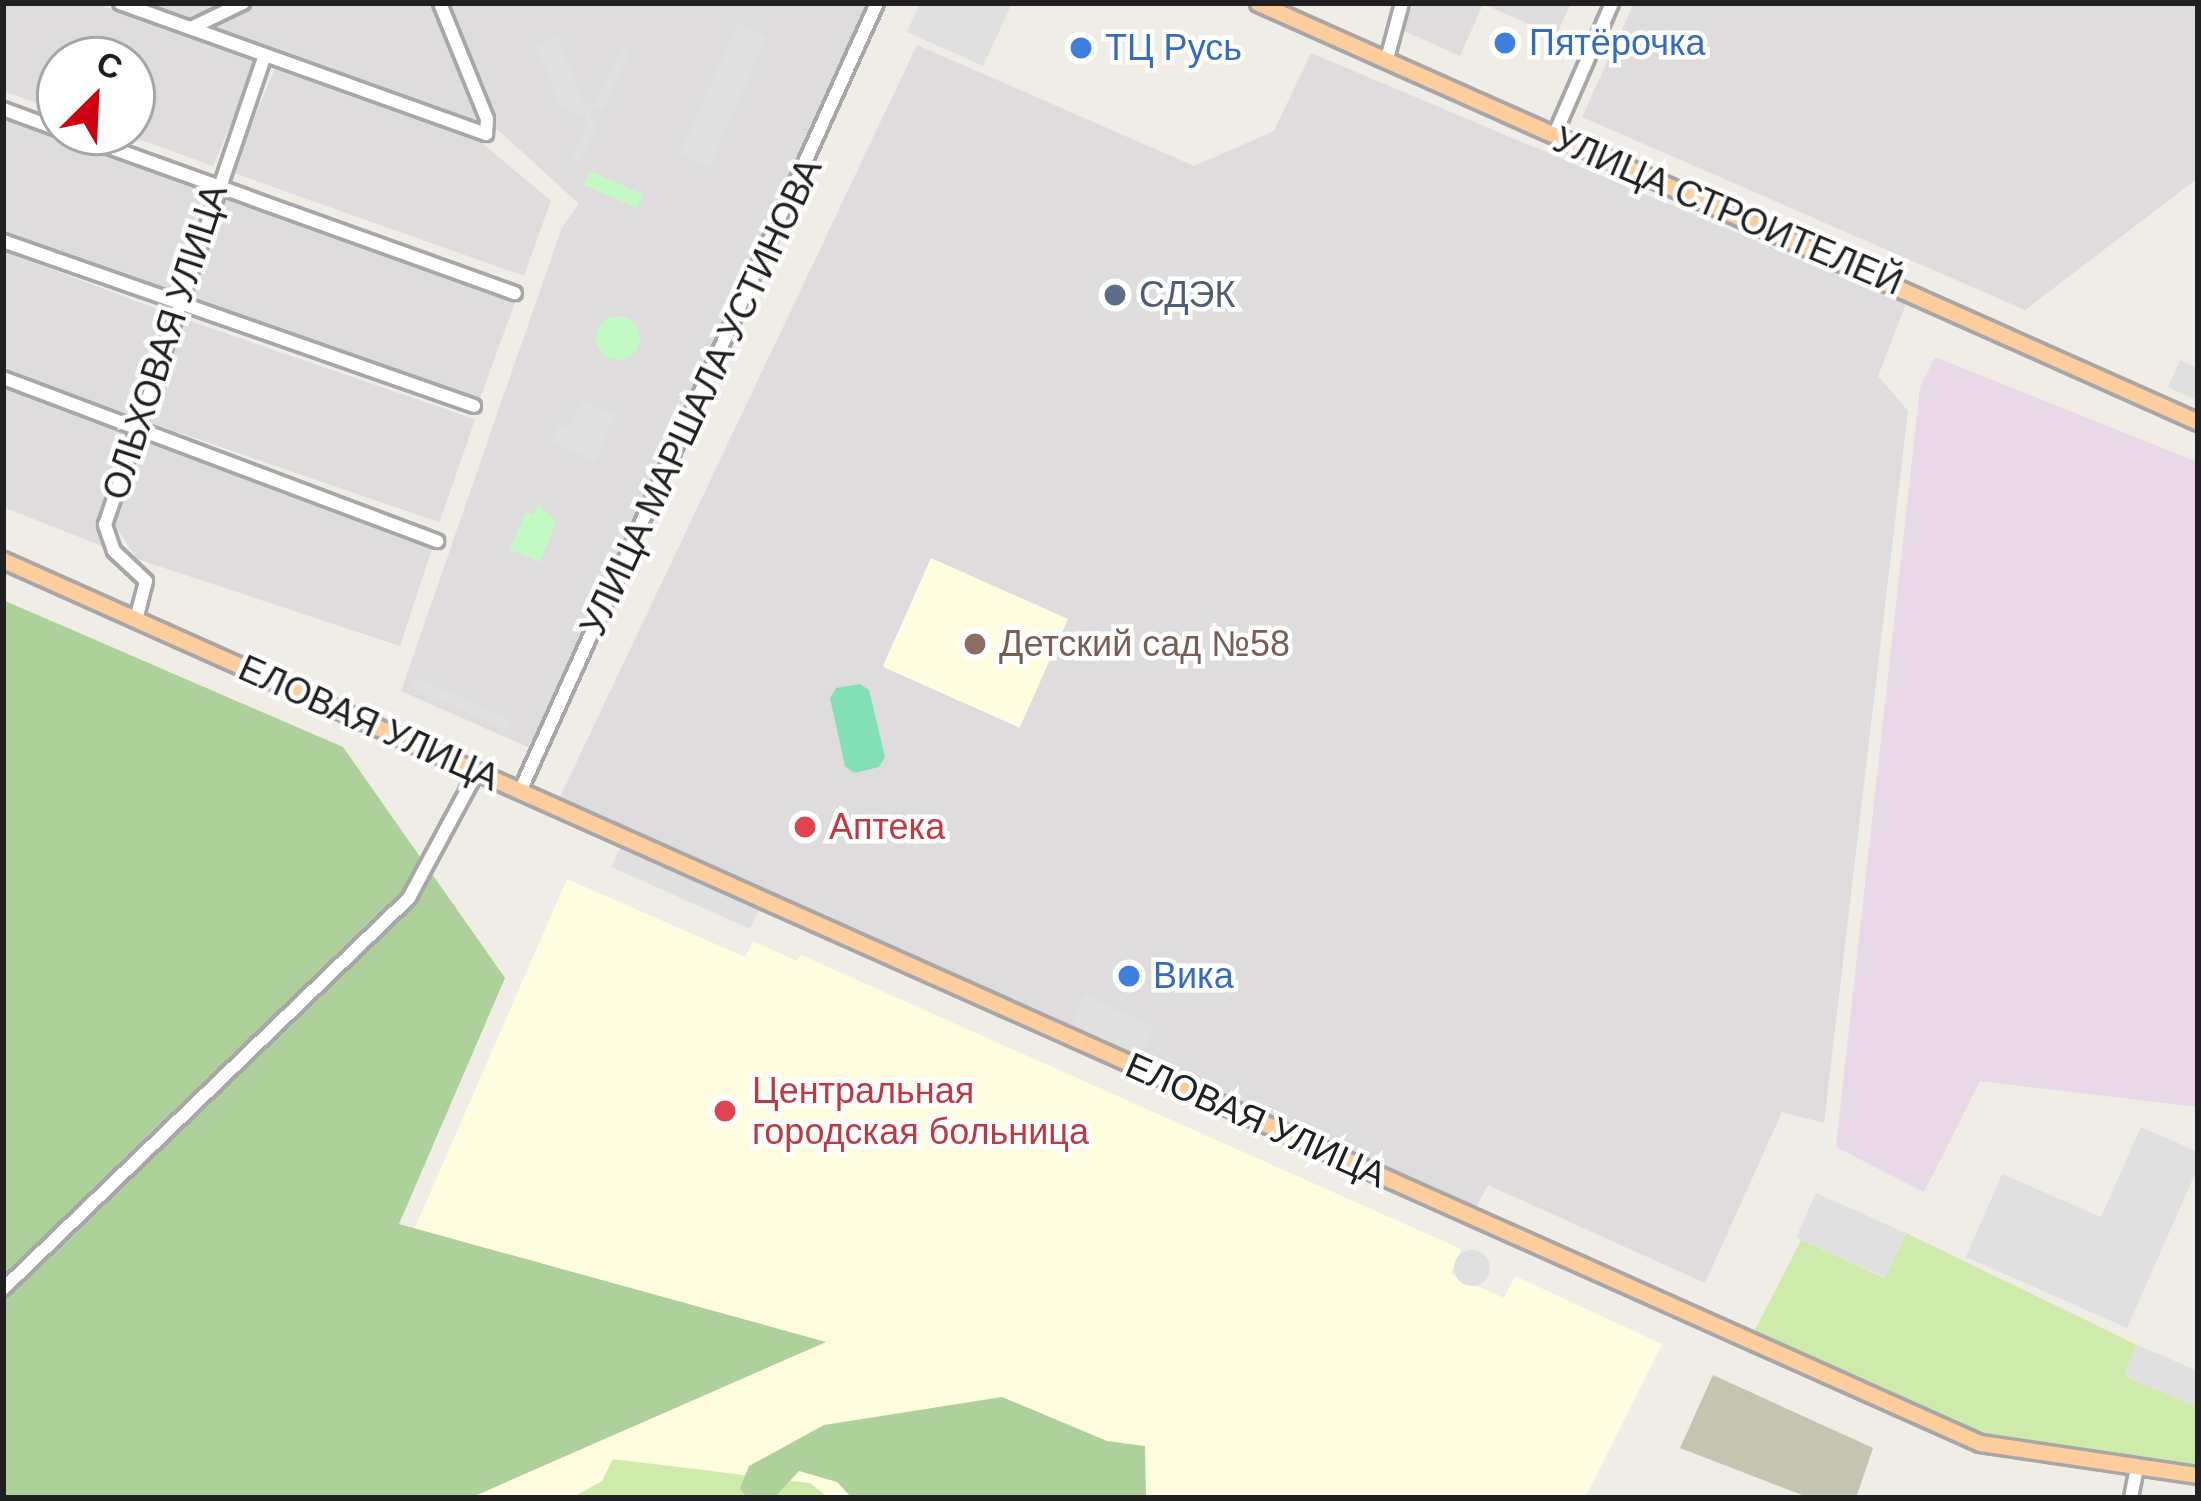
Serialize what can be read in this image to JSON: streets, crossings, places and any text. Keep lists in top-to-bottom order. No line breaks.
{"streets":{"main road":["УЛИЦА СТРОИТЕЛЕЙ","ЕЛОВАЯ УЛИЦА"],"street":["ОЛЬХОВАЯ УЛИЦА","УЛИЦА МАРШАЛА УСТИНОВА"]},"crossings":[["ОЛЬХОВАЯ УЛИЦА","ЕЛОВАЯ УЛИЦА"],["УЛИЦА МАРШАЛА УСТИНОВА","ЕЛОВАЯ УЛИЦА"]],"places":["Пятёрочка","ТЦ Русь","СДЭК","Детский сад №58","Аптека","Вика","Центральная городская больница"],"north":"top right"}
